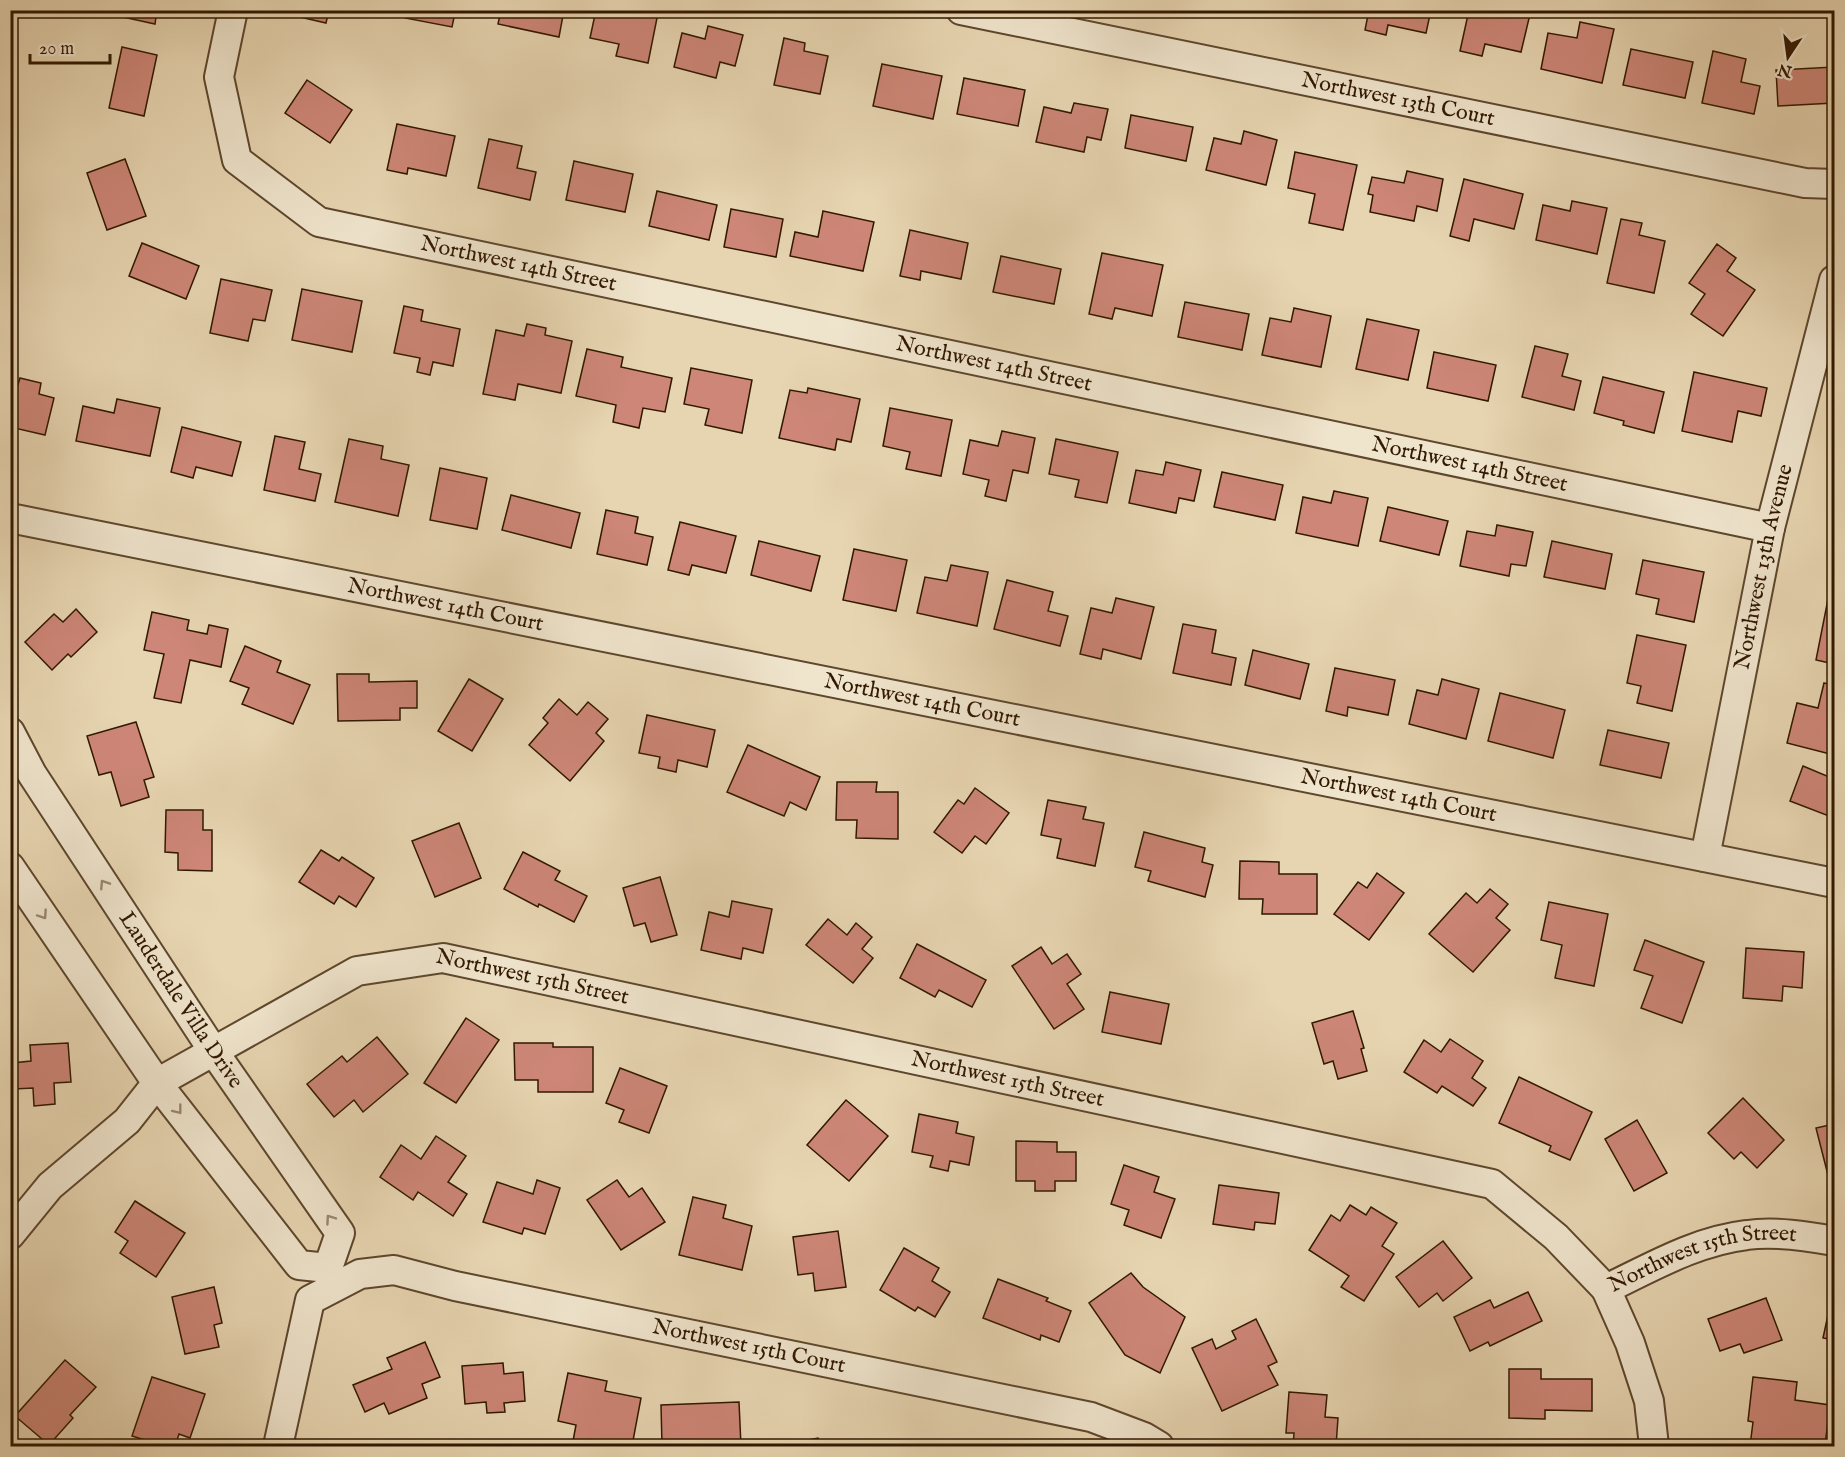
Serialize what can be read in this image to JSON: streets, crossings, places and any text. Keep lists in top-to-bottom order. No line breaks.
{"streets":{"street":["Northwest 13th Court","Northwest 14th Street","Northwest 13th Avenue","Northwest 14th Court","Northwest 15th Street","Lauderdale Villa Drive","Northwest 15th Court"]},"crossings":[["Northwest 14th Street","Northwest 13th Avenue"],["Northwest 13th Avenue","Northwest 14th Court"],["Northwest 15th Street","Lauderdale Villa Drive"],["Lauderdale Villa Drive","Northwest 15th Court"]],"scale_bar":"20 m","north":"bottom"}
